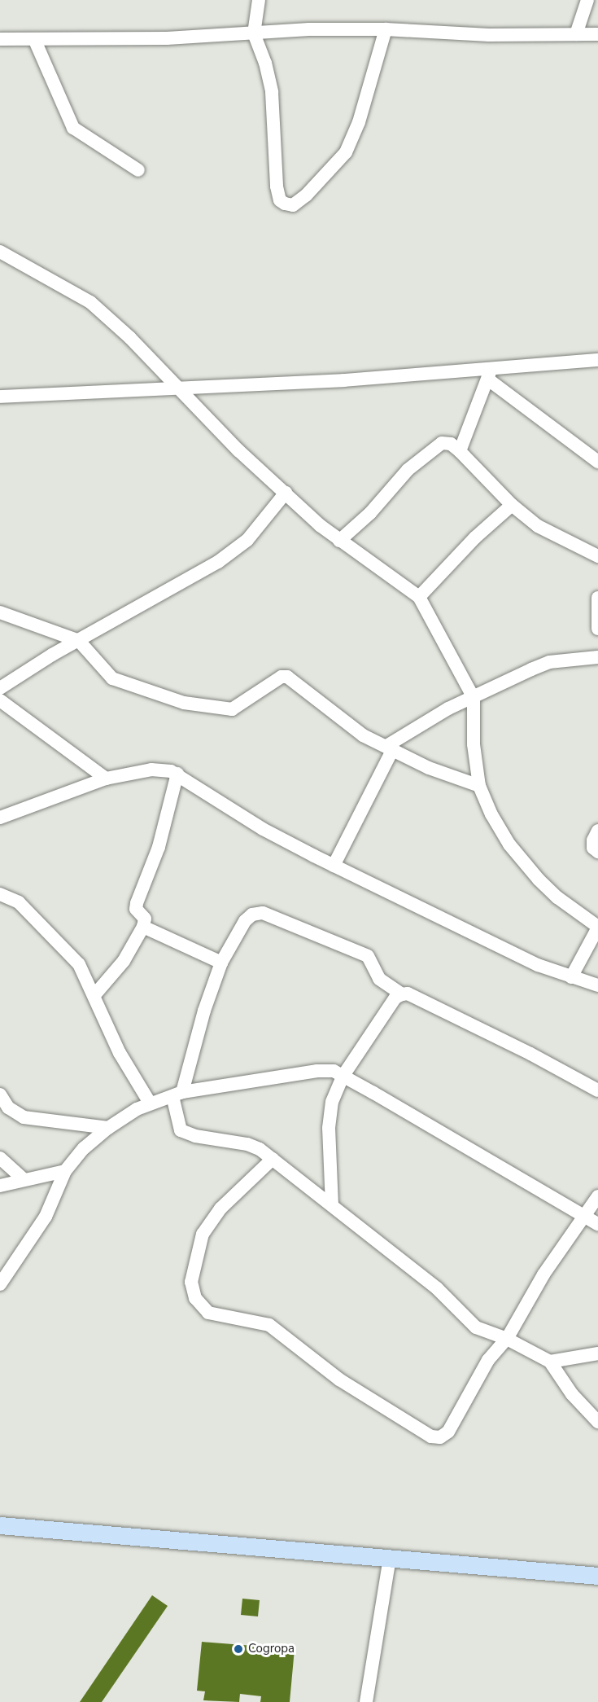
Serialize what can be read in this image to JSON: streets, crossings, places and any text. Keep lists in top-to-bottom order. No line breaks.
{"places":["Cogropa"]}
